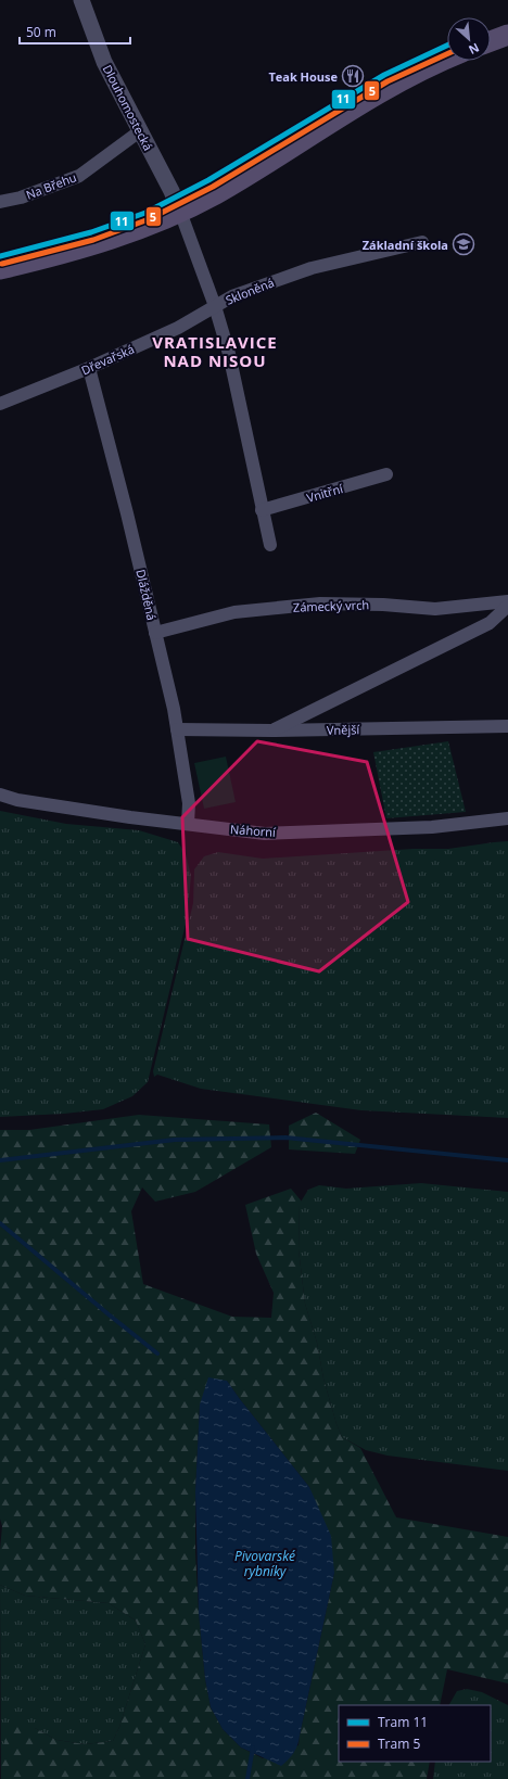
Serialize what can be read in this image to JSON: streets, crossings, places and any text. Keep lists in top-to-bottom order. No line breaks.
{"streets":{"street":["Dlouhomostecká","Na Břehu","Skloněná","Dřevařská","Vnitřní","Dlážděná","Zámecký vrch","Vnější","Náhorní"]},"crossings":[["Dlouhomostecká","Na Břehu"],["Skloněná","Dřevařská"],["Skloněná","Vnitřní"],["Dřevařská","Dlážděná"],["Dlážděná","Zámecký vrch"],["Dlážděná","Vnější"],["Dlážděná","Náhorní"]],"districts":["VRATISLAVICE NAD NISOU"],"water":["Pivovarské rybníky"],"places":{"restaurant":["Teak House"],"school or university":["Základní škola"]},"lines":["tram line 11","tram line 5"],"legend":["Tram 11","Tram 5"],"scale_bar":"50 m","north":"bottom right"}
